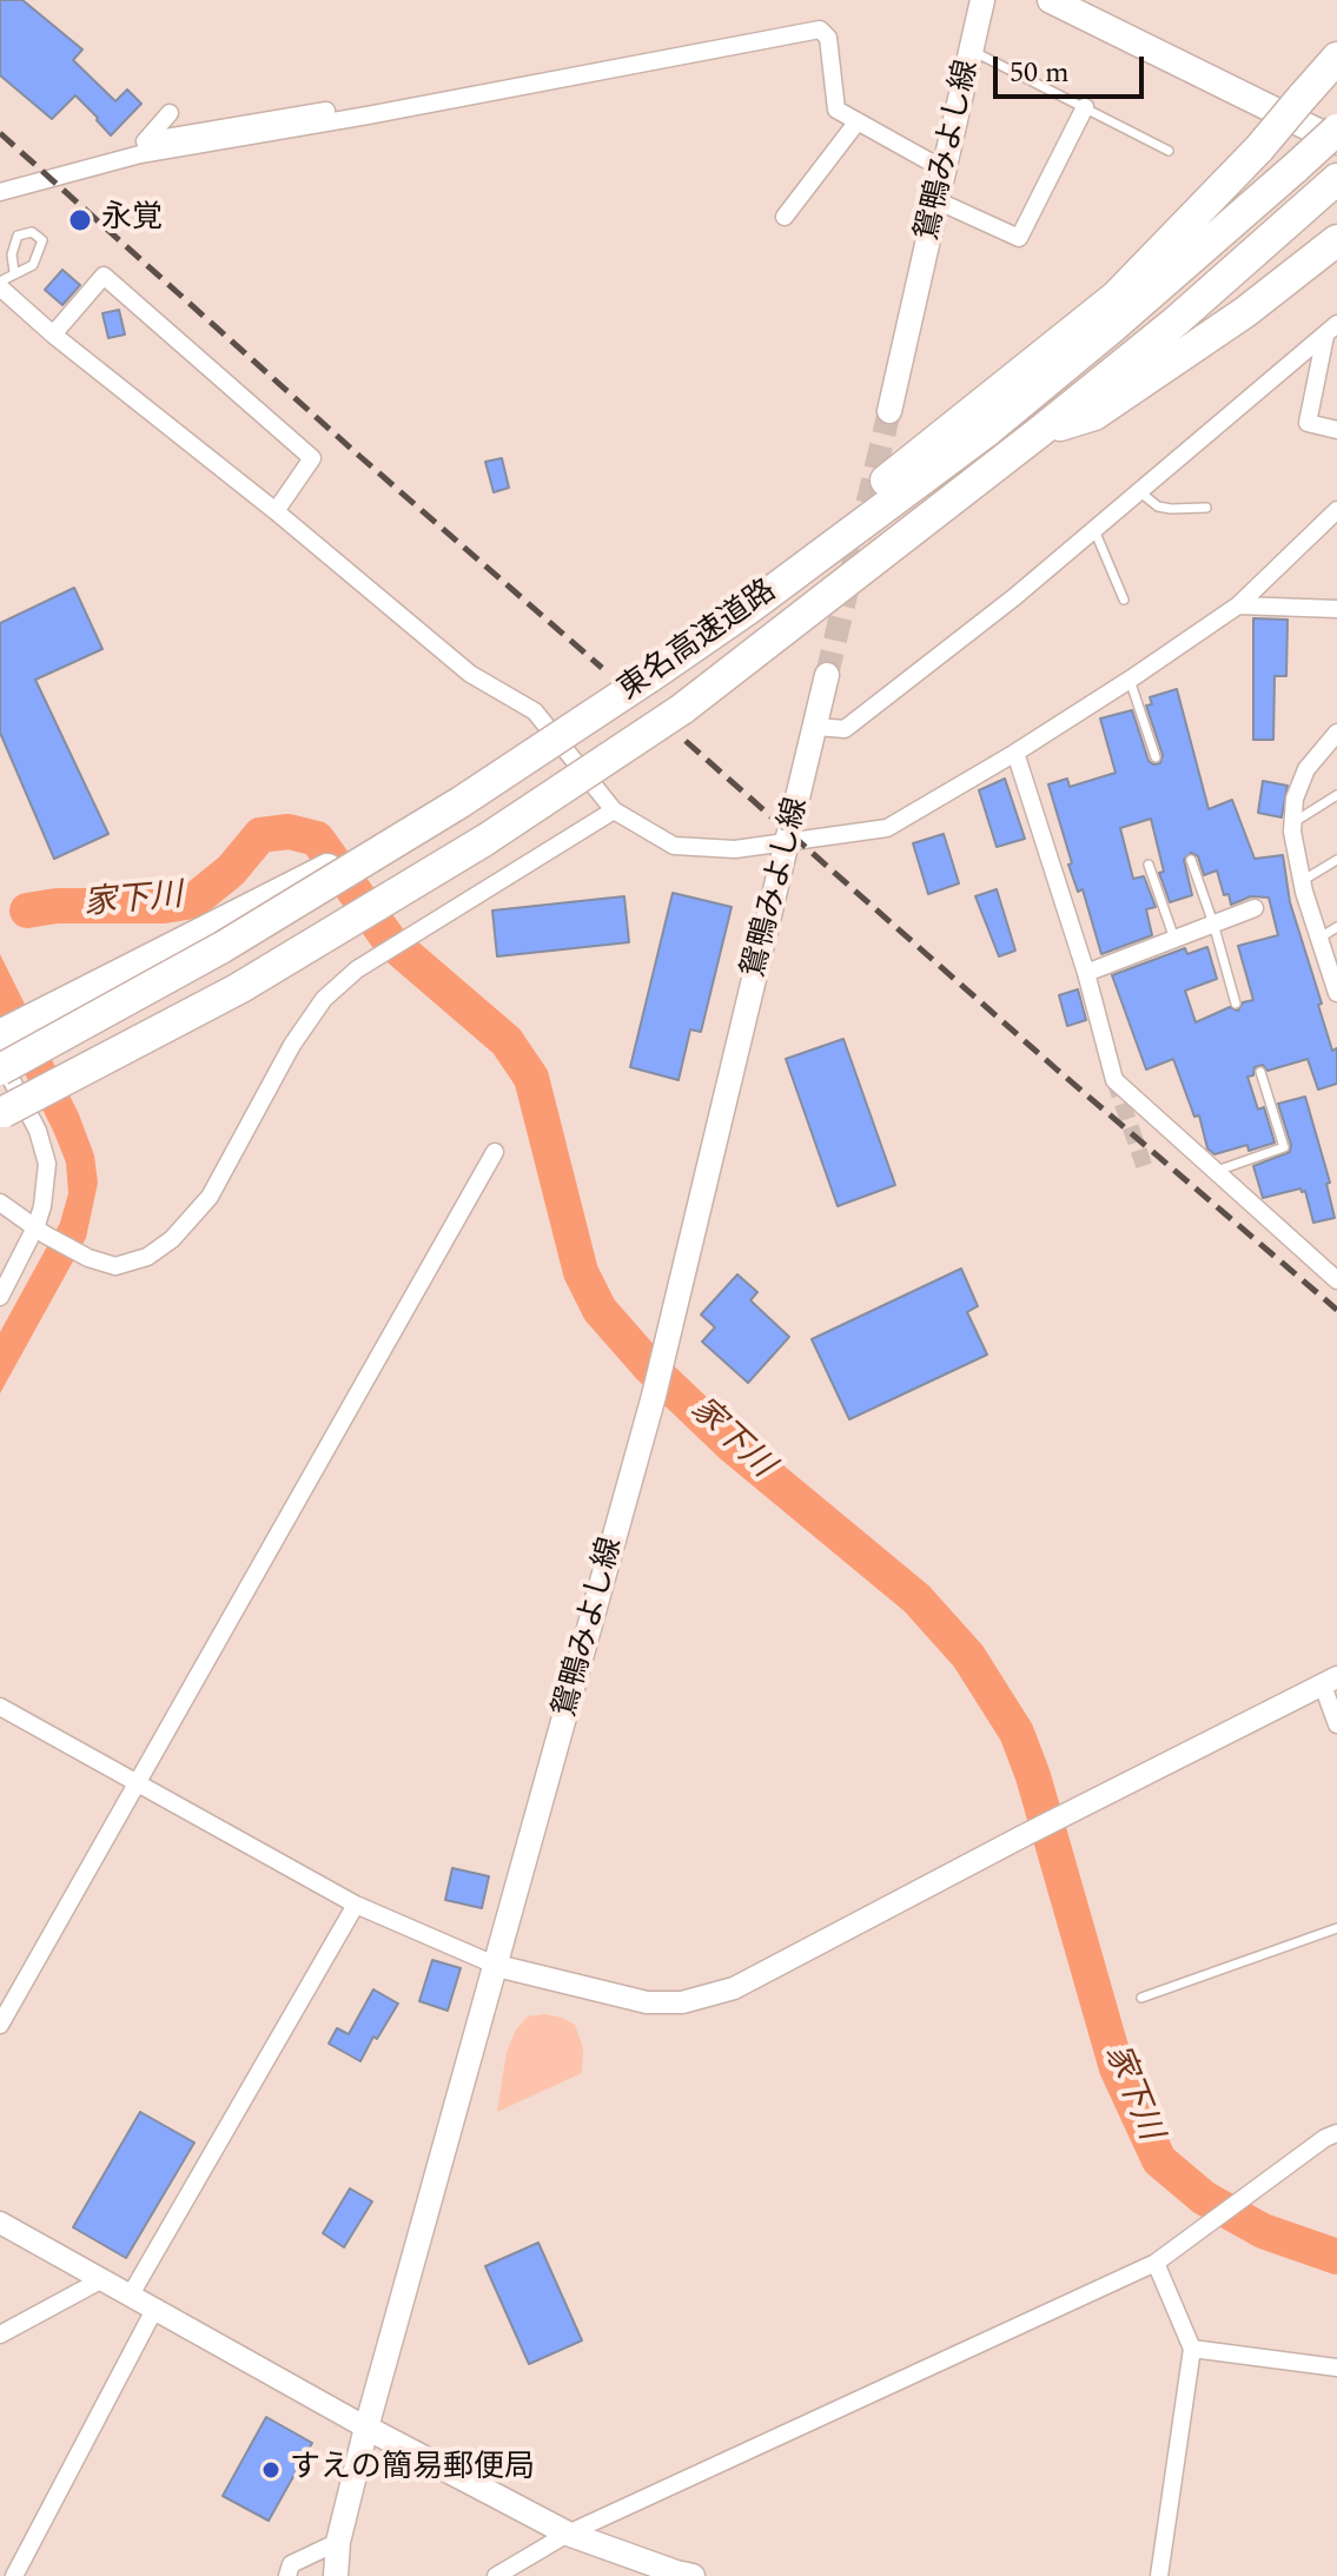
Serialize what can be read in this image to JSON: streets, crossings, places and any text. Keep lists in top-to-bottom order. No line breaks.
{"streets":{"highway":["東名高速道路"],"main road":["鴛鴨みよし線"]},"water":["家下川"],"places":["永覚","すえの簡易郵便局"],"scale_bar":"50 m"}
